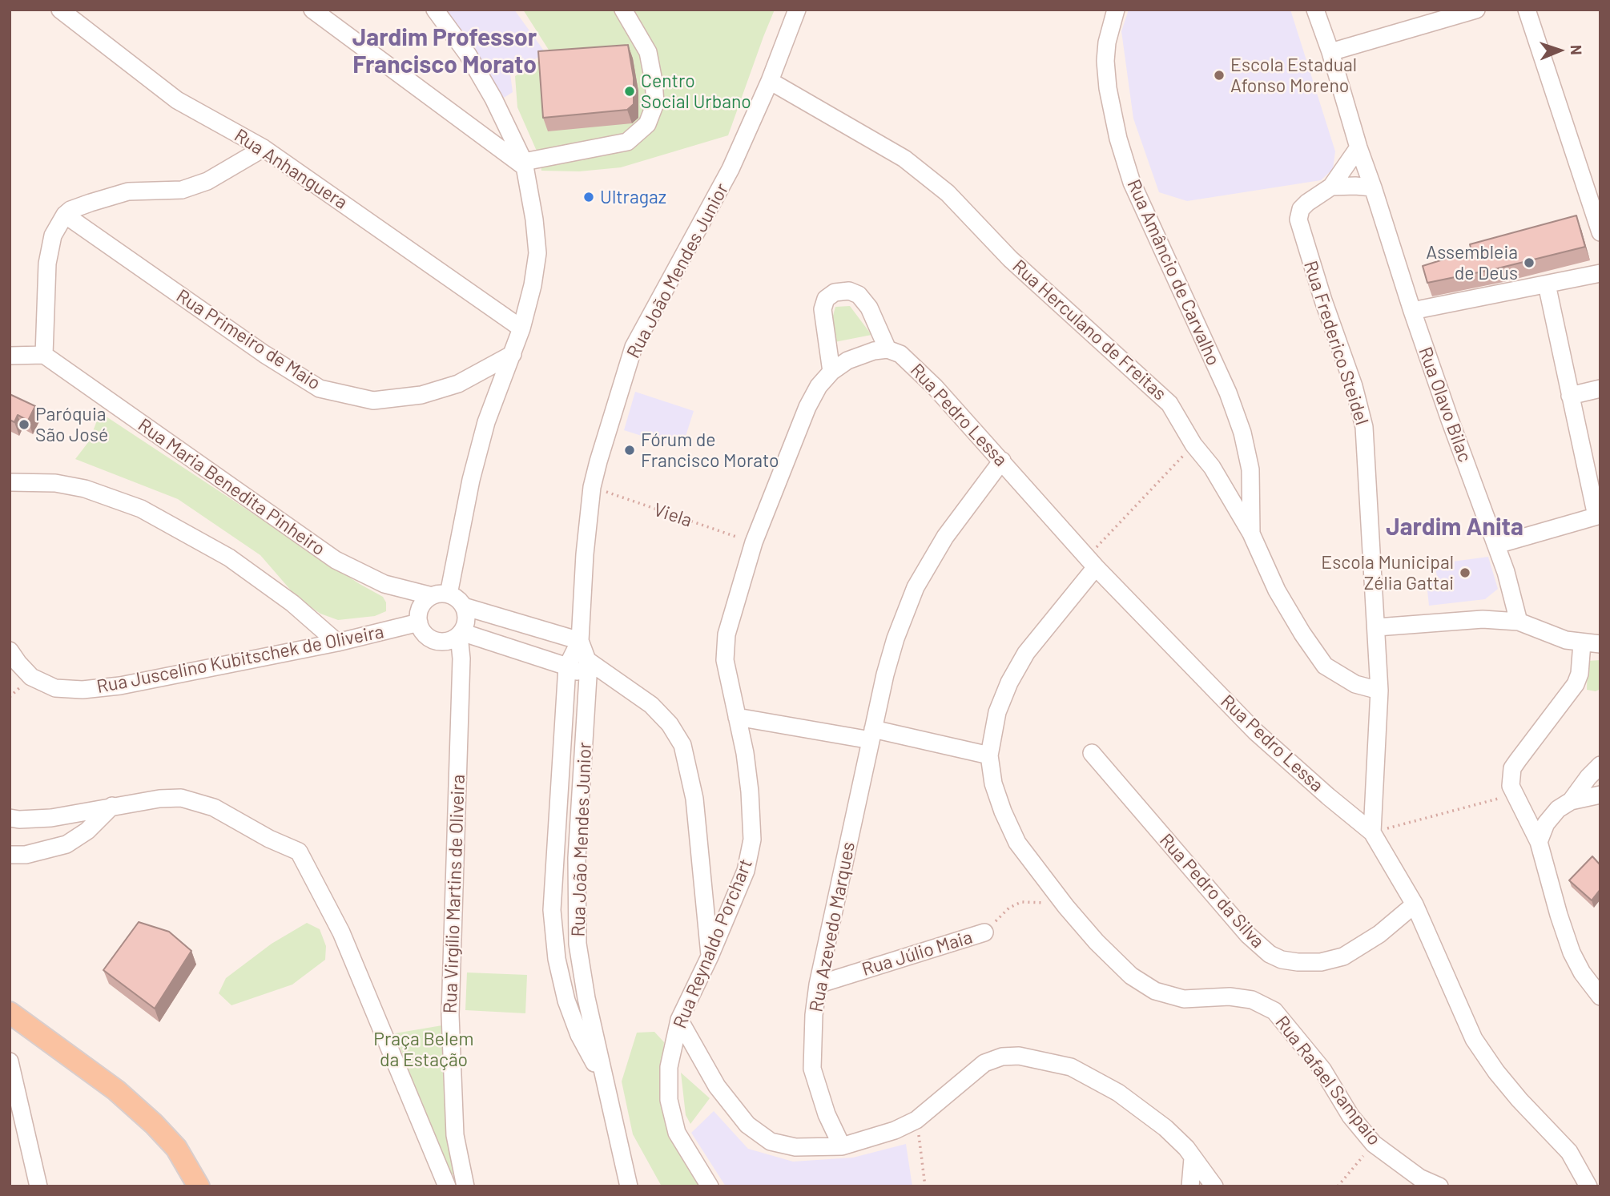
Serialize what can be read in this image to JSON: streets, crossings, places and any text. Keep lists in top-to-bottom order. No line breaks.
{"streets":{"street":["Rua Anhanguera","Rua João Mendes Junior","Rua Amâncio de Carvalho","Rua Herculano de Freitas","Rua Primeiro de Maio","Rua Frederico Steidel","Rua Olavo Bilac","Rua Pedro Lessa","Rua Maria Benedita Pinheiro","Rua Juscelino Kubitschek de Oliveira","Rua Pedro da Silva","Rua Virgílio Martins de Oliveira","Rua Azevedo Marques","Rua Reynaldo Porchart","Rua Júlio Maia","Rua Rafael Sampaio"],"path":["Viela"]},"crossings":[["Rua João Mendes Junior","Rua Herculano de Freitas"],["Rua João Mendes Junior","Viela"],["Rua Amâncio de Carvalho","Rua Herculano de Freitas"],["Rua Herculano de Freitas","Rua Frederico Steidel"],["Rua Frederico Steidel","Rua Olavo Bilac"],["Rua Frederico Steidel","Rua Pedro Lessa"],["Rua Pedro Lessa","Rua Pedro da Silva"],["Rua Pedro Lessa","Rua Azevedo Marques"],["Rua Pedro Lessa","Rua Reynaldo Porchart"],["Rua Pedro Lessa","Rua Rafael Sampaio"],["Rua Maria Benedita Pinheiro","Rua Juscelino Kubitschek de Oliveira"],["Rua Maria Benedita Pinheiro","Rua Virgílio Martins de Oliveira"],["Viela","Rua Reynaldo Porchart"],["Rua Juscelino Kubitschek de Oliveira","Rua Virgílio Martins de Oliveira"],["Rua Azevedo Marques","Rua Júlio Maia"]],"districts":["Jardim Professor Francisco Morato","Jardim Anita"],"parks":["Praça Belem da Estação"],"places":["Escola Estadual Afonso Moreno","Centro Social Urbano","Ultragaz","Assembleia de Deus","Paróquia São José","Fórum de Francisco Morato","Escola Municipal Zélia Gattai"],"north":"right"}
